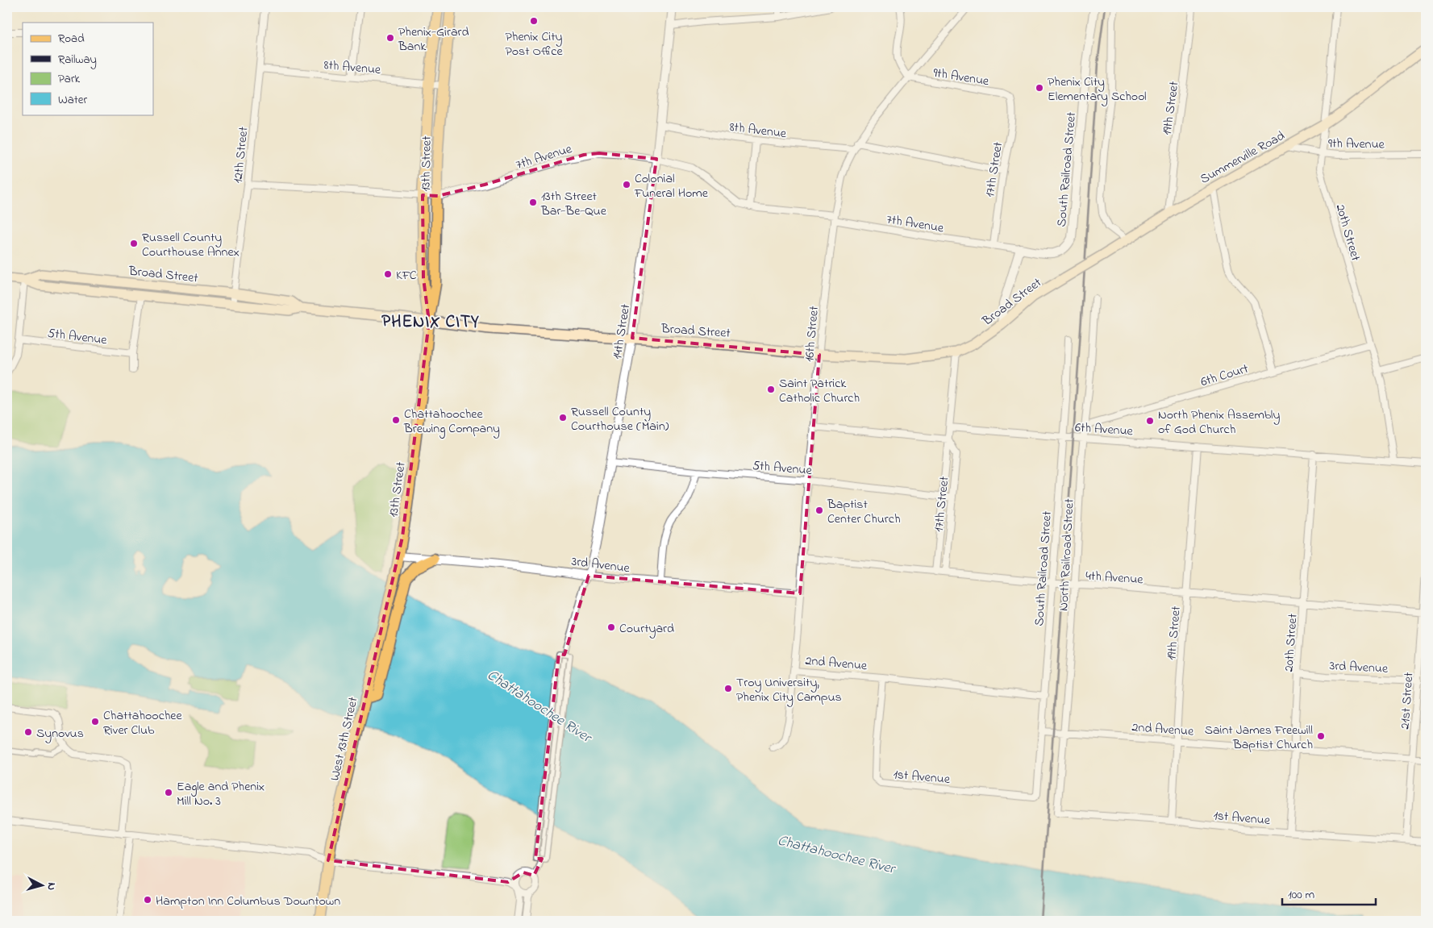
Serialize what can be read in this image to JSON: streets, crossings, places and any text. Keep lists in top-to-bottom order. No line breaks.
{"streets":{"main road":["Summerville Road","13th Street","Broad Street","West 13th Street"],"street":["8th Avenue","9th Avenue","19th Street","12th Street","7th Avenue","17th Street","South Railroad Street","20th Street","14th Street","16th Street","5th Avenue","6th Court","6th Avenue","North Railroad Street","3rd Avenue","4th Avenue","2nd Avenue","21st Street","1st Avenue"]},"crossings":[["8th Avenue","12th Street"],["8th Avenue","13th Street"],["8th Avenue","14th Street"],["8th Avenue","16th Street"],["9th Avenue","Summerville Road"],["9th Avenue","17th Street"],["9th Avenue","20th Street"],["9th Avenue","16th Street"],["19th Street","Summerville Road"],["19th Street","6th Avenue"],["19th Street","4th Avenue"],["19th Street","2nd Avenue"],["19th Street","1st Avenue"],["12th Street","7th Avenue"],["12th Street","Broad Street"],["7th Avenue","13th Street"],["7th Avenue","17th Street"],["7th Avenue","14th Street"],["7th Avenue","16th Street"],["Summerville Road","20th Street"],["Summerville Road","Broad Street"],["13th Street","Broad Street"],["13th Street","3rd Avenue"],["13th Street","West 13th Street"],["17th Street","Broad Street"],["17th Street","5th Avenue"],["17th Street","6th Avenue"],["17th Street","4th Avenue"],["South Railroad Street","6th Avenue"],["South Railroad Street","4th Avenue"],["South Railroad Street","2nd Avenue"],["South Railroad Street","1st Avenue"],["20th Street","6th Court"],["20th Street","6th Avenue"],["20th Street","3rd Avenue"],["20th Street","4th Avenue"],["20th Street","2nd Avenue"],["20th Street","1st Avenue"],["Broad Street","14th Street"],["Broad Street","16th Street"],["14th Street","5th Avenue"],["14th Street","3rd Avenue"],["16th Street","5th Avenue"],["16th Street","3rd Avenue"],["16th Street","4th Avenue"],["16th Street","2nd Avenue"],["6th Court","North Railroad Street"],["6th Avenue","North Railroad Street"],["North Railroad Street","4th Avenue"],["North Railroad Street","2nd Avenue"],["North Railroad Street","1st Avenue"],["3rd Avenue","21st Street"],["3rd Avenue","West 13th Street"],["4th Avenue","21st Street"],["2nd Avenue","21st Street"],["2nd Avenue","1st Avenue"],["21st Street","1st Avenue"]],"districts":["PHENIX CITY"],"water":["Chattahoochee River"],"places":["Phenix City Post Office","Phenix-Girard Bank","Phenix City Elementary School","Colonial Funeral Home","13th Street Bar-Be-Que","Russell County Courthouse Annex","KFC","Saint Patrick Catholic Church","Russell County Courthouse (Main)","Chattahoochee Brewing Company","North Phenix Assembly of God Church","Baptist Center Church","Courtyard","Troy University, Phenix City Campus","Chattahoochee River Club","Synovus","Saint James Freewill Baptist Church","Eagle and Phenix Mill No. 3","Hampton Inn Columbus Downtown"],"legend":["Road","Railway","Park","Water"],"scale_bar":"100 m","north":"right"}
